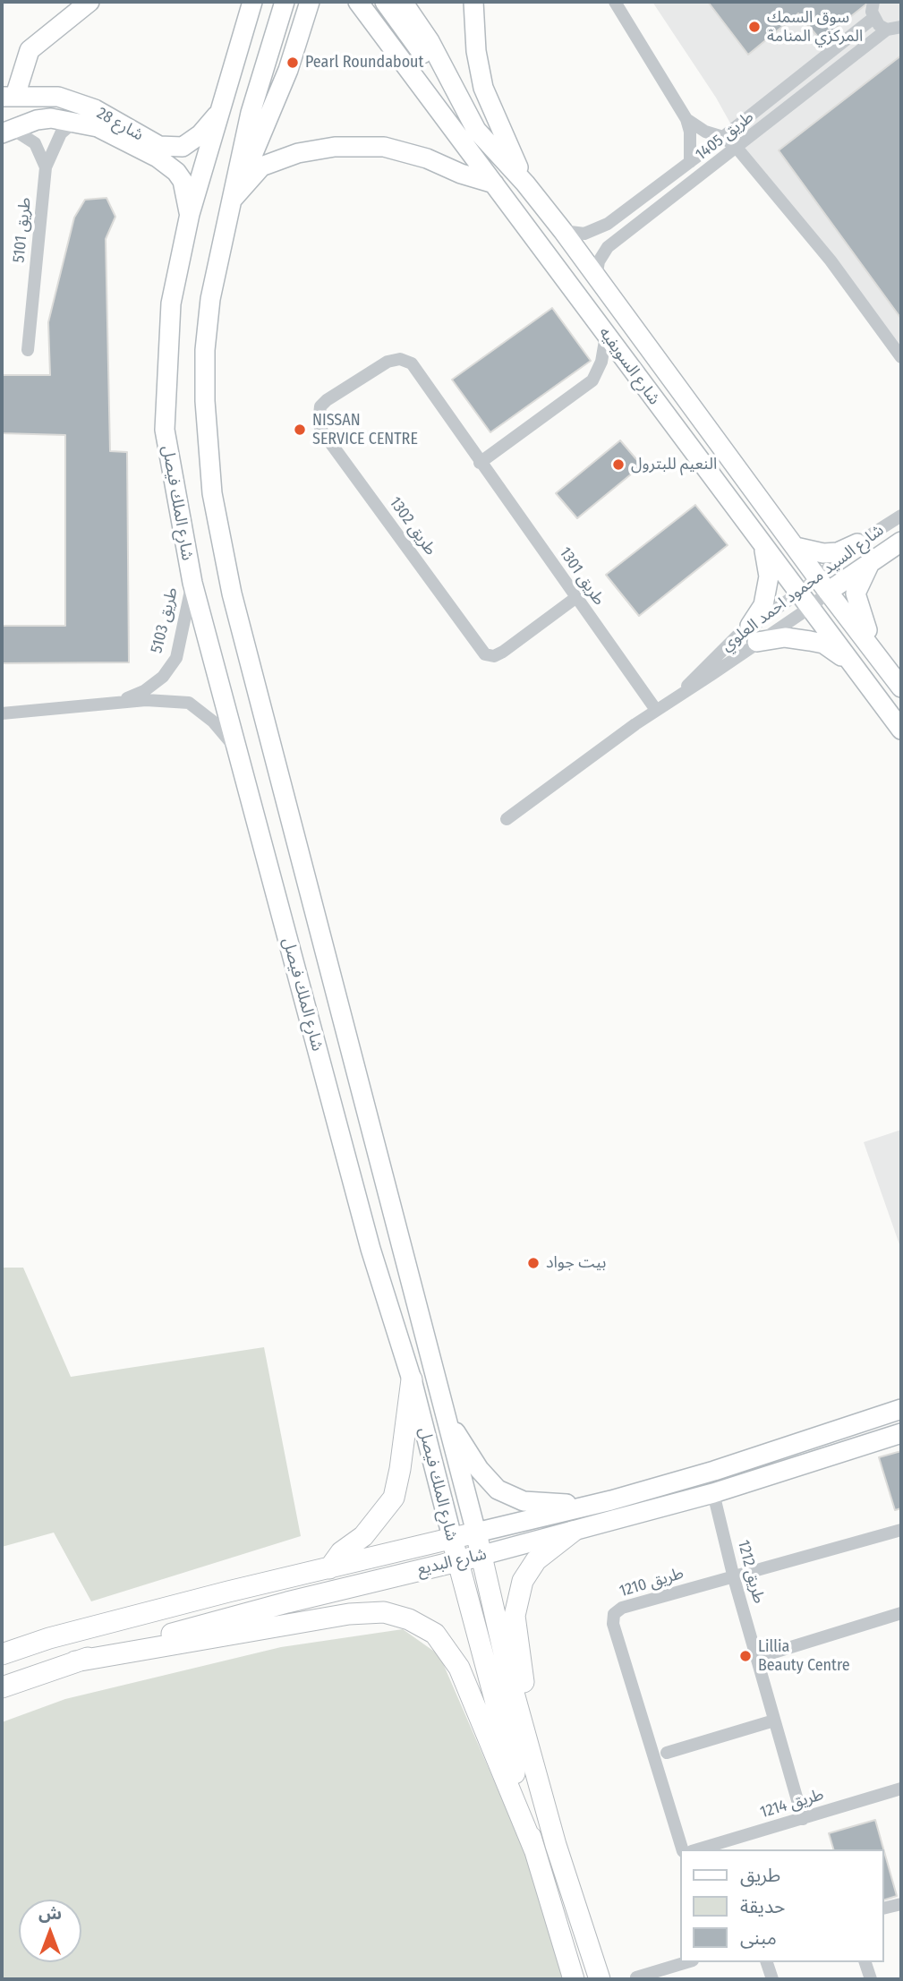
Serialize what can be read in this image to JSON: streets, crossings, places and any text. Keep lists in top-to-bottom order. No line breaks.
{"streets":{"main road":["شارع 28","شارع السويفيه","شارع الملك فيصل","شارع السيد محمود احمد العلوي","شارع البديع"],"street":["طريق 1405","طريق 5101","طريق 1302","طريق 1301","طريق 5103","طريق 1212","طريق 1210","طريق 1214"]},"crossings":[["شارع 28","طريق 5101"],["شارع 28","شارع الملك فيصل"],["طريق 1405","شارع السويفيه"],["شارع السويفيه","شارع السيد محمود احمد العلوي"],["شارع الملك فيصل","طريق 5103"],["شارع الملك فيصل","شارع البديع"],["طريق 1302","طريق 1301"],["طريق 1301","شارع السيد محمود احمد العلوي"],["شارع البديع","طريق 1212"],["طريق 1212","طريق 1210"],["طريق 1212","طريق 1214"]],"places":["سوق السمك المركزي المنامة","Pearl Roundabout","NISSAN SERVICE CENTRE","النعيم للبترول","بيت جواد","Lillia Beauty Centre"],"legend":["طريق","حديقة","مبنى"],"north":"top"}
